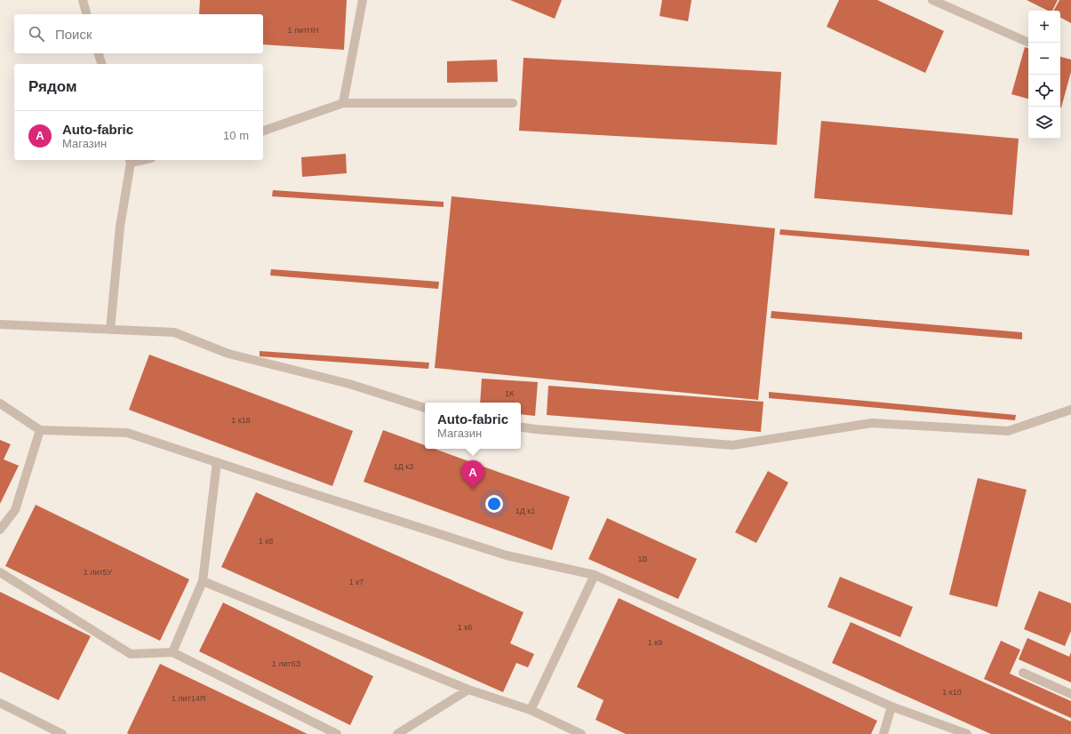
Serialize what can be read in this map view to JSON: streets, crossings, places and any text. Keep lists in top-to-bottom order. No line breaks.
{"house_numbers":["1 литНН","1К","1 к18","1Д к3","1Д к1","1 к8","1В","1 лит5У","1 к7","1 к6","1 к9","1 лит6З","1 к10","1 лит14Я"],"page":{"map_buttons":["+","−"],"search":"Поиск","heading":"Рядом","list":[{"mark":"A","name":"Auto-fabric","note":"Магазин","value":"10 m"}],"popup":["Auto-fabric","Магазин"],"pins":"A"}}
